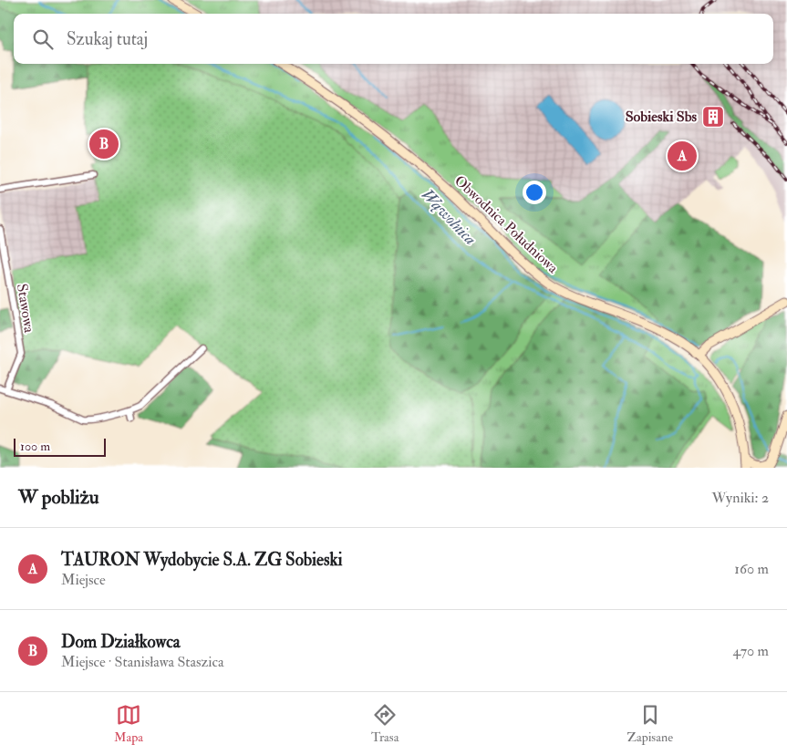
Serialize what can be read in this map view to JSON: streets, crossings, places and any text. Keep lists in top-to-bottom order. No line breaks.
{"streets":{"main road":["Obwodnica Południowa"],"street":["Stawowa"]},"water":["Wąwolnica"],"places":{"building":["Sobieski Sbs"]},"scale_bar":"100 m","page":{"search":"Szukaj tutaj","pins":["B","A"],"scale":"100 m","heading":["W pobliżu","Wyniki: 2"],"list":[{"mark":"A","name":"TAURON Wydobycie S.A. ZG Sobieski","note":"Miejsce","value":"160 m"},{"mark":"B","name":"Dom Działkowca","note":"Miejsce · Stanisława Staszica","value":"470 m"}],"nav":["Mapa","Trasa","Zapisane"]}}
